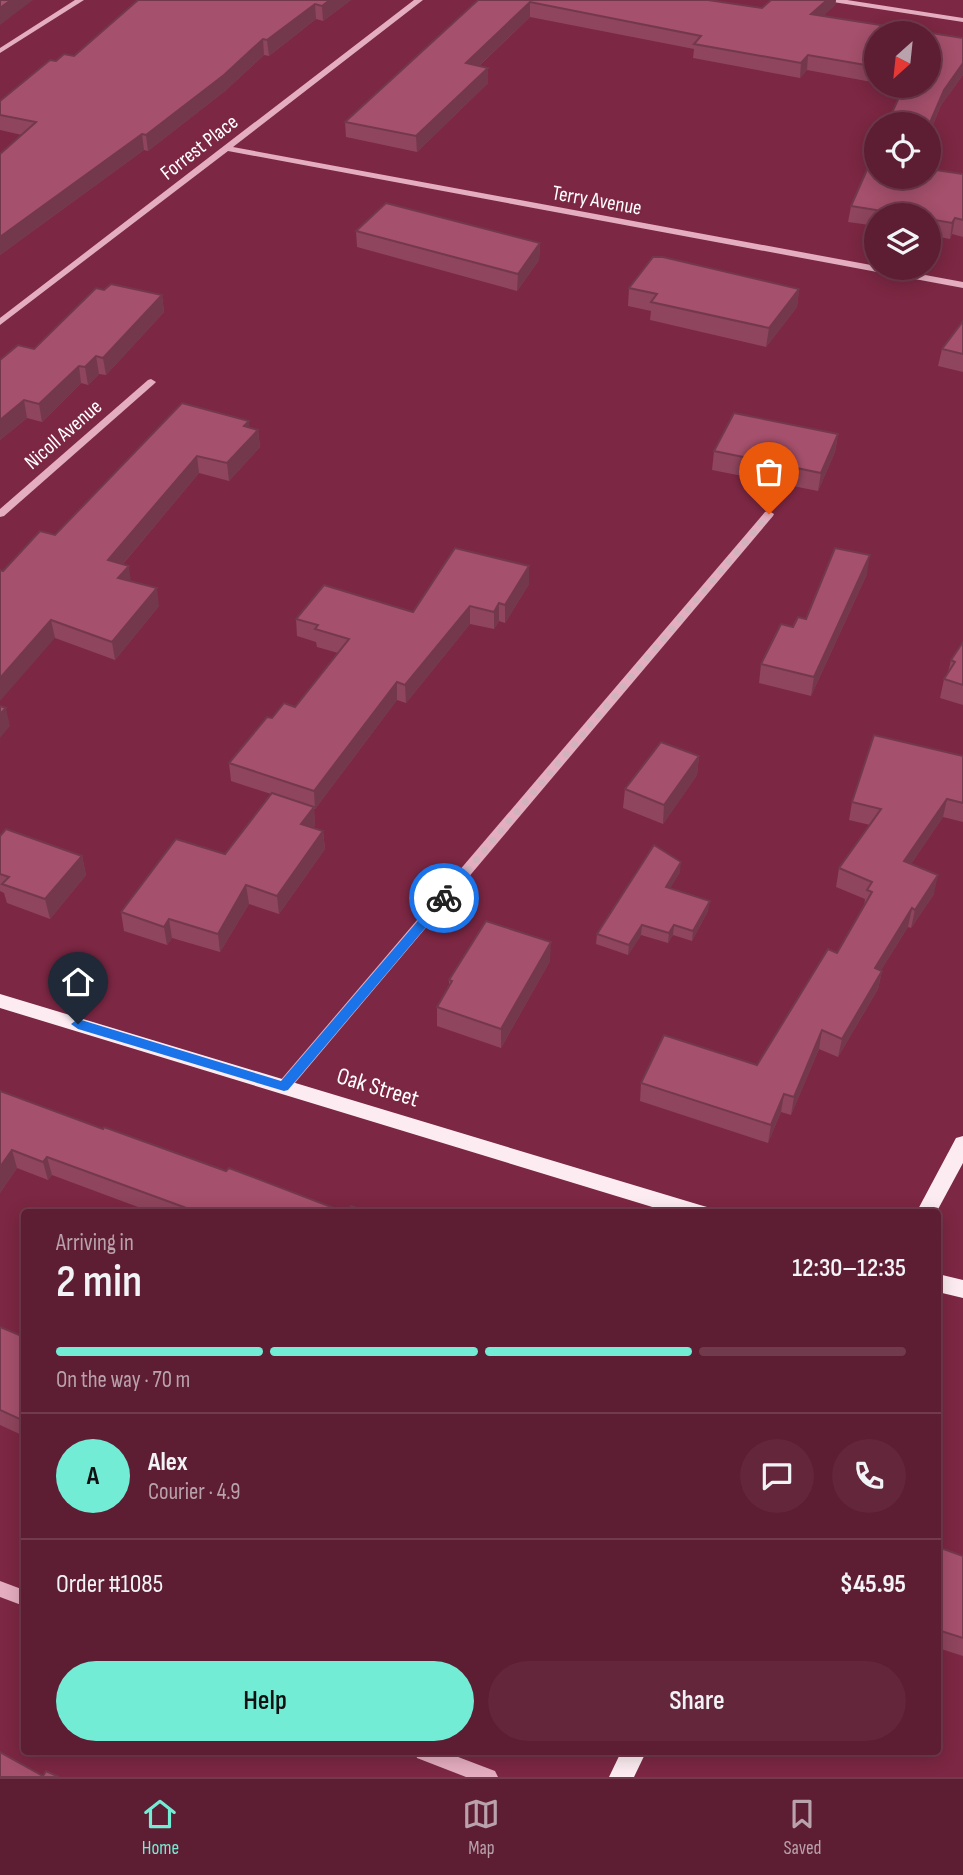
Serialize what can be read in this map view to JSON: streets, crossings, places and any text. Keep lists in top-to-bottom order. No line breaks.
{"streets":{"main road":["Oak Street"],"street":["Forrest Place","Terry Avenue","Nicoll Avenue"]},"crossings":[["Forrest Place","Terry Avenue"]],"north":"bottom left","page":{"heading":["2 min","Arriving in","12:30–12:35"],"panel":["Alex","Courier · 4.9","Order #1085","$45.95"],"bar":"On the way · 70 m","round":"A","buttons":["Help","Share"],"tabs":["Home","Map","Saved"]}}
